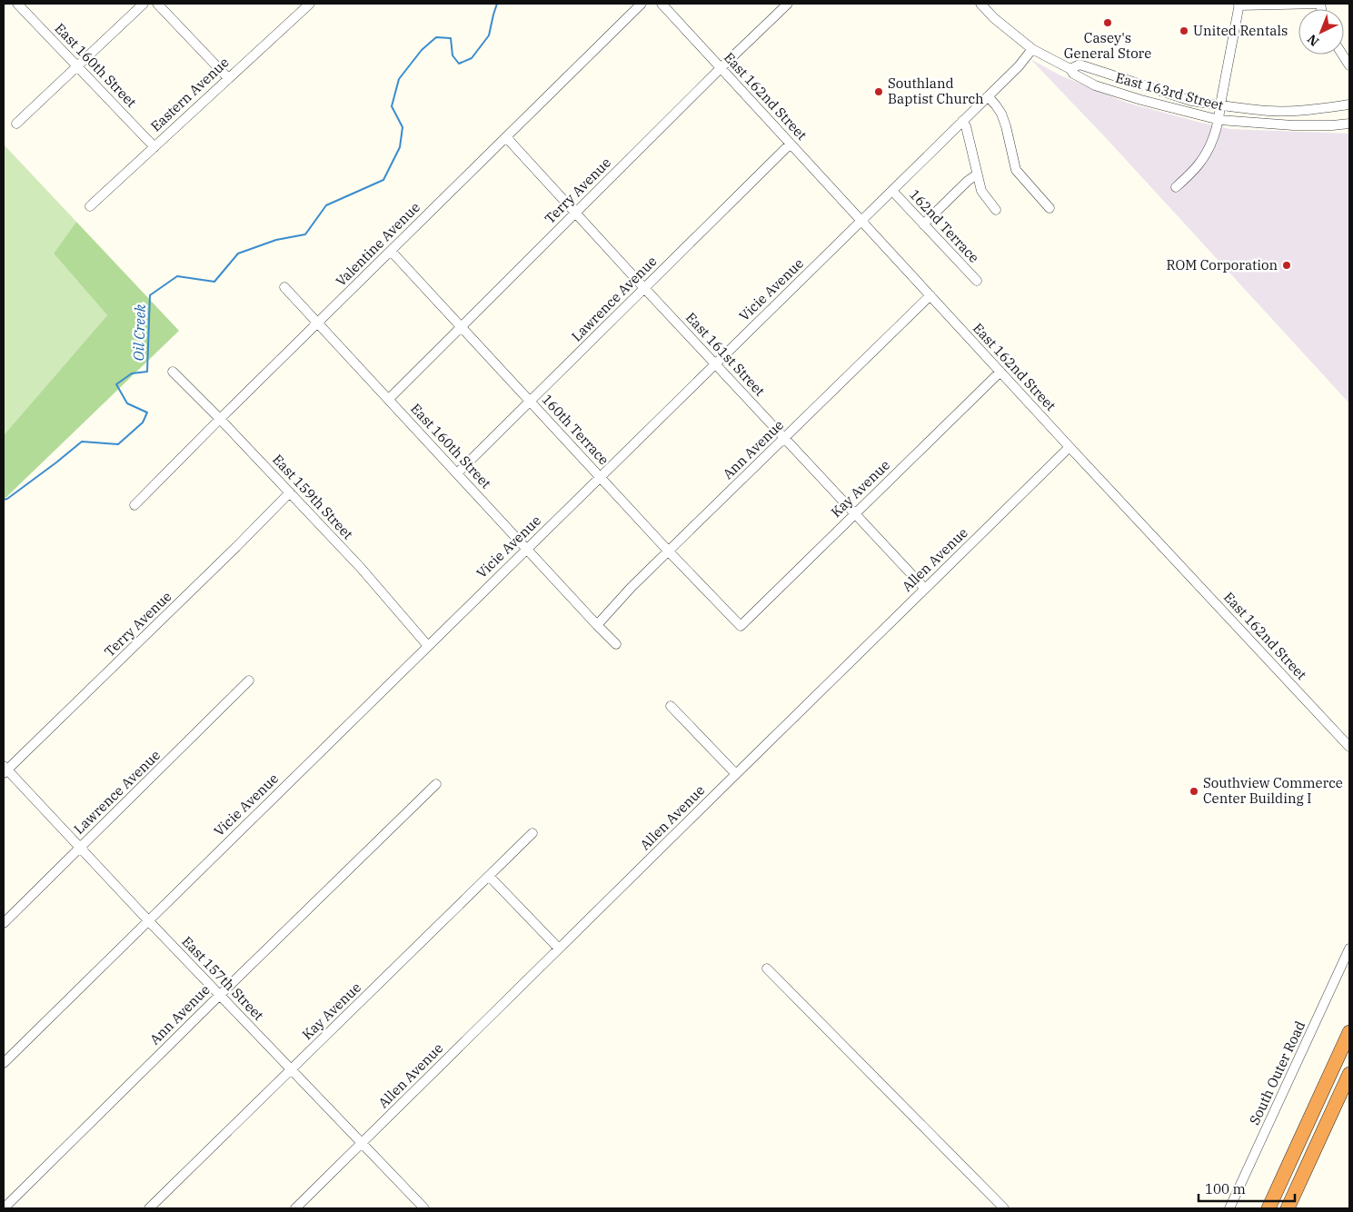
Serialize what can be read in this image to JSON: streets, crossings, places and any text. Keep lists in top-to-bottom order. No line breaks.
{"streets":{"street":["East 160th Street","East 163rd Street","Eastern Avenue","East 162nd Street","Terry Avenue","162nd Terrace","Valentine Avenue","Vicie Avenue","Lawrence Avenue","East 161st Street","160th Terrace","Ann Avenue","Kay Avenue","East 159th Street","Allen Avenue","East 157th Street","South Outer Road"]},"crossings":[["East 160th Street","Eastern Avenue"],["East 160th Street","Terry Avenue"],["East 160th Street","Valentine Avenue"],["East 160th Street","Vicie Avenue"],["East 160th Street","Lawrence Avenue"],["East 160th Street","Ann Avenue"],["East 163rd Street","Vicie Avenue"],["East 162nd Street","Terry Avenue"],["East 162nd Street","Vicie Avenue"],["East 162nd Street","Lawrence Avenue"],["East 162nd Street","Ann Avenue"],["East 162nd Street","Kay Avenue"],["East 162nd Street","Allen Avenue"],["Terry Avenue","East 161st Street"],["Terry Avenue","160th Terrace"],["Terry Avenue","East 159th Street"],["Terry Avenue","East 157th Street"],["162nd Terrace","Vicie Avenue"],["Valentine Avenue","East 161st Street"],["Valentine Avenue","160th Terrace"],["Valentine Avenue","East 159th Street"],["Vicie Avenue","East 161st Street"],["Vicie Avenue","160th Terrace"],["Vicie Avenue","East 159th Street"],["Vicie Avenue","East 157th Street"],["Lawrence Avenue","East 161st Street"],["Lawrence Avenue","160th Terrace"],["Lawrence Avenue","East 157th Street"],["East 161st Street","Ann Avenue"],["East 161st Street","Kay Avenue"],["East 161st Street","Allen Avenue"],["160th Terrace","Ann Avenue"],["160th Terrace","Kay Avenue"],["Ann Avenue","East 157th Street"],["Kay Avenue","East 157th Street"],["Allen Avenue","East 157th Street"]],"water":["Oil Creek"],"places":["Casey's General Store","United Rentals","Southland Baptist Church","ROM Corporation","Southview Commerce Center Building I"],"scale_bar":"100 m","north":"bottom left"}
